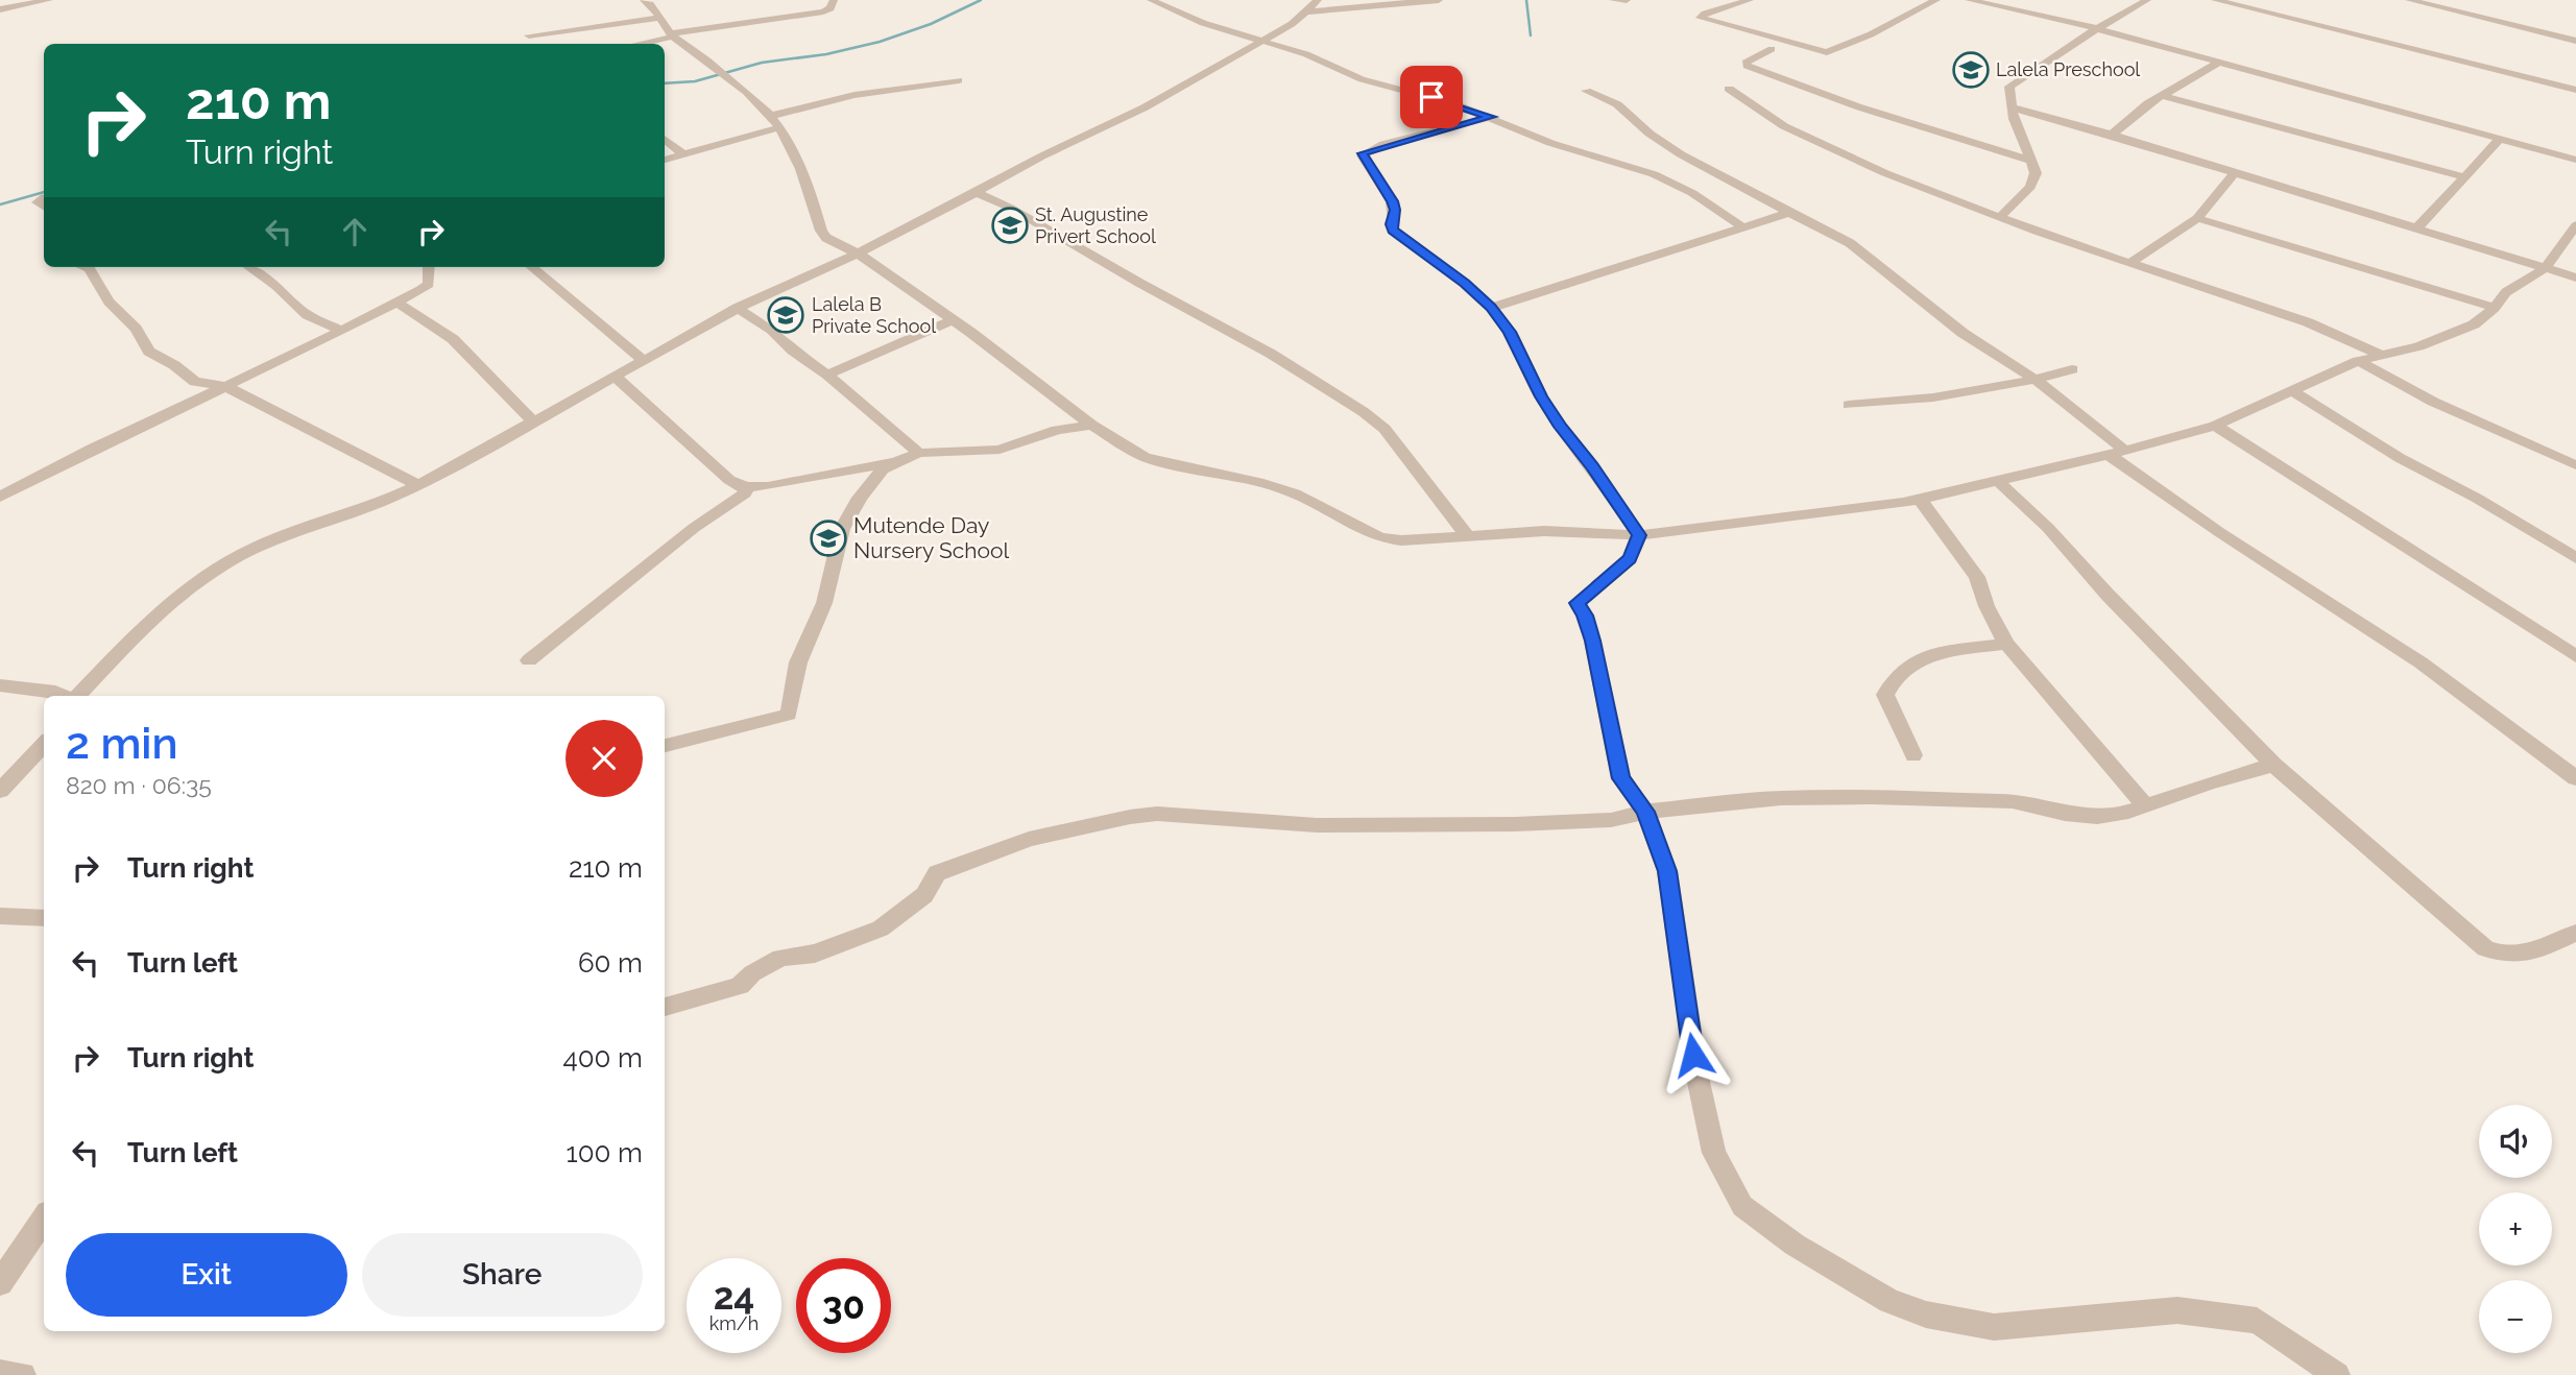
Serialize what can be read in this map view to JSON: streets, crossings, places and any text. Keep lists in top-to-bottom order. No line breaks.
{"places":{"school or university":["Lalela Preschool","St. Augustine Privert School","Lalela B Private School","Mutende Day Nursery School"]},"page":{"turn":["210 m","Turn right"],"heading":["2 min","820 m · 06:35"],"list":[{"name":"Turn right","value":"210 m"},{"name":"Turn left","value":"60 m"},{"name":"Turn right","value":"400 m"},{"name":"Turn left","value":"100 m"}],"map_buttons":["+","−"],"buttons":["Exit","Share"],"speed":"24 km/h","limit":"30"}}
